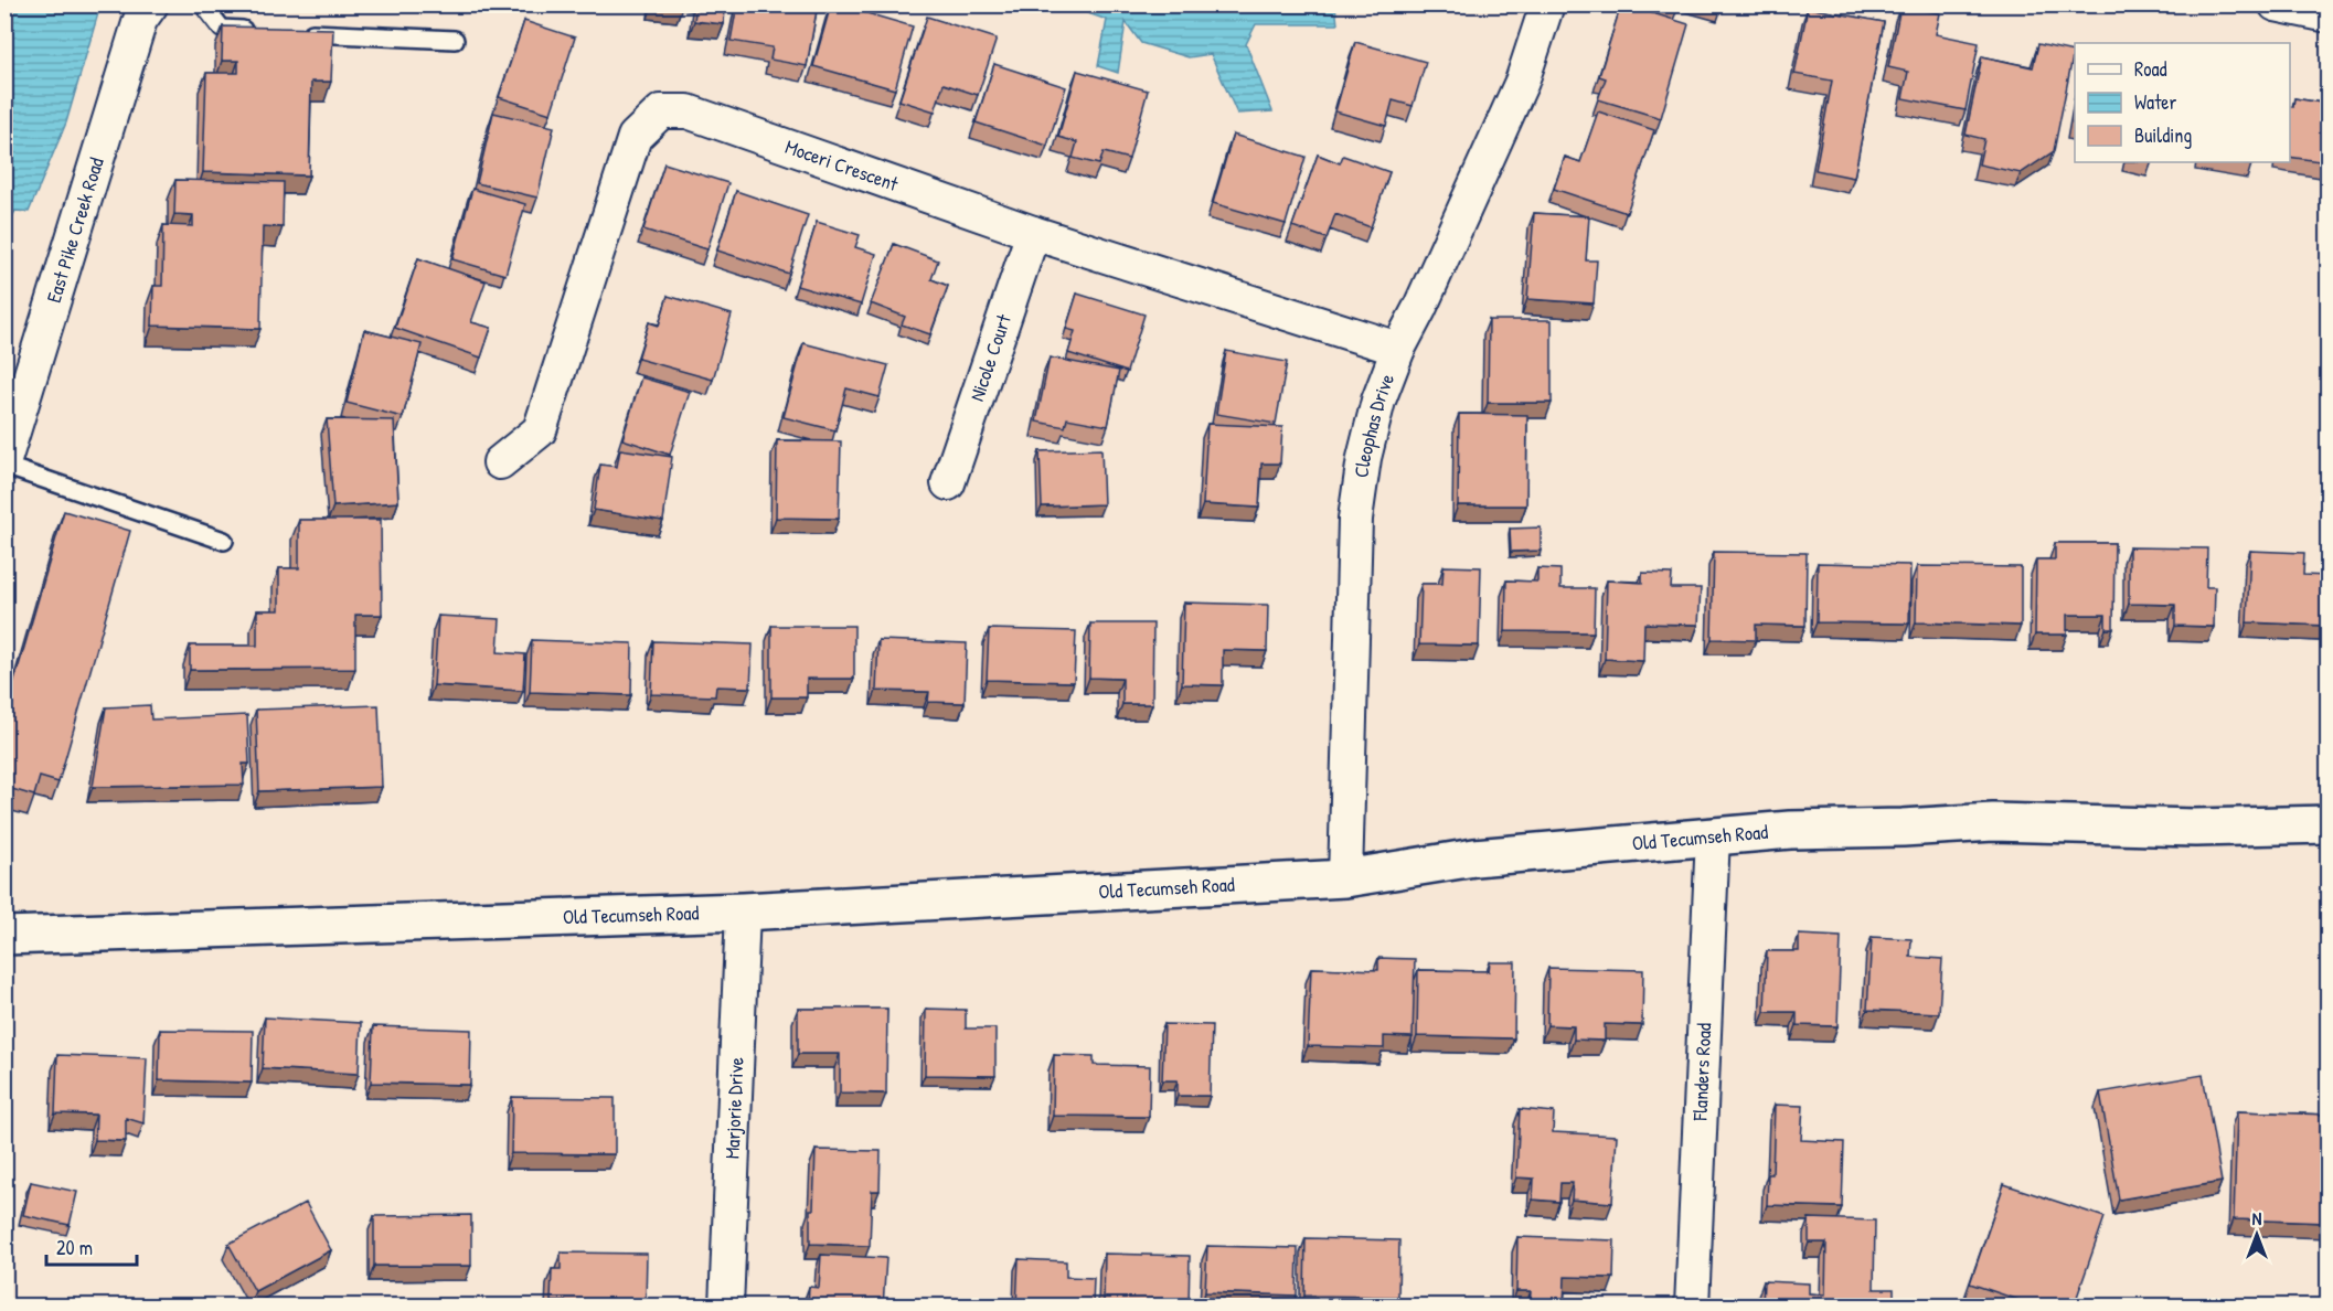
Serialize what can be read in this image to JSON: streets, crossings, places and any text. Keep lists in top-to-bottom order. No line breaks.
{"streets":{"main road":["Old Tecumseh Road"],"street":["Moceri Crescent","East Pike Creek Road","Nicole Court","Cleophas Drive","Flanders Road","Marjorie Drive"]},"crossings":[["Moceri Crescent","Nicole Court"],["Moceri Crescent","Cleophas Drive"],["Cleophas Drive","Old Tecumseh Road"],["Old Tecumseh Road","Flanders Road"],["Old Tecumseh Road","Marjorie Drive"]],"legend":["Road","Water","Building"],"scale_bar":"20 m","north":"top"}
